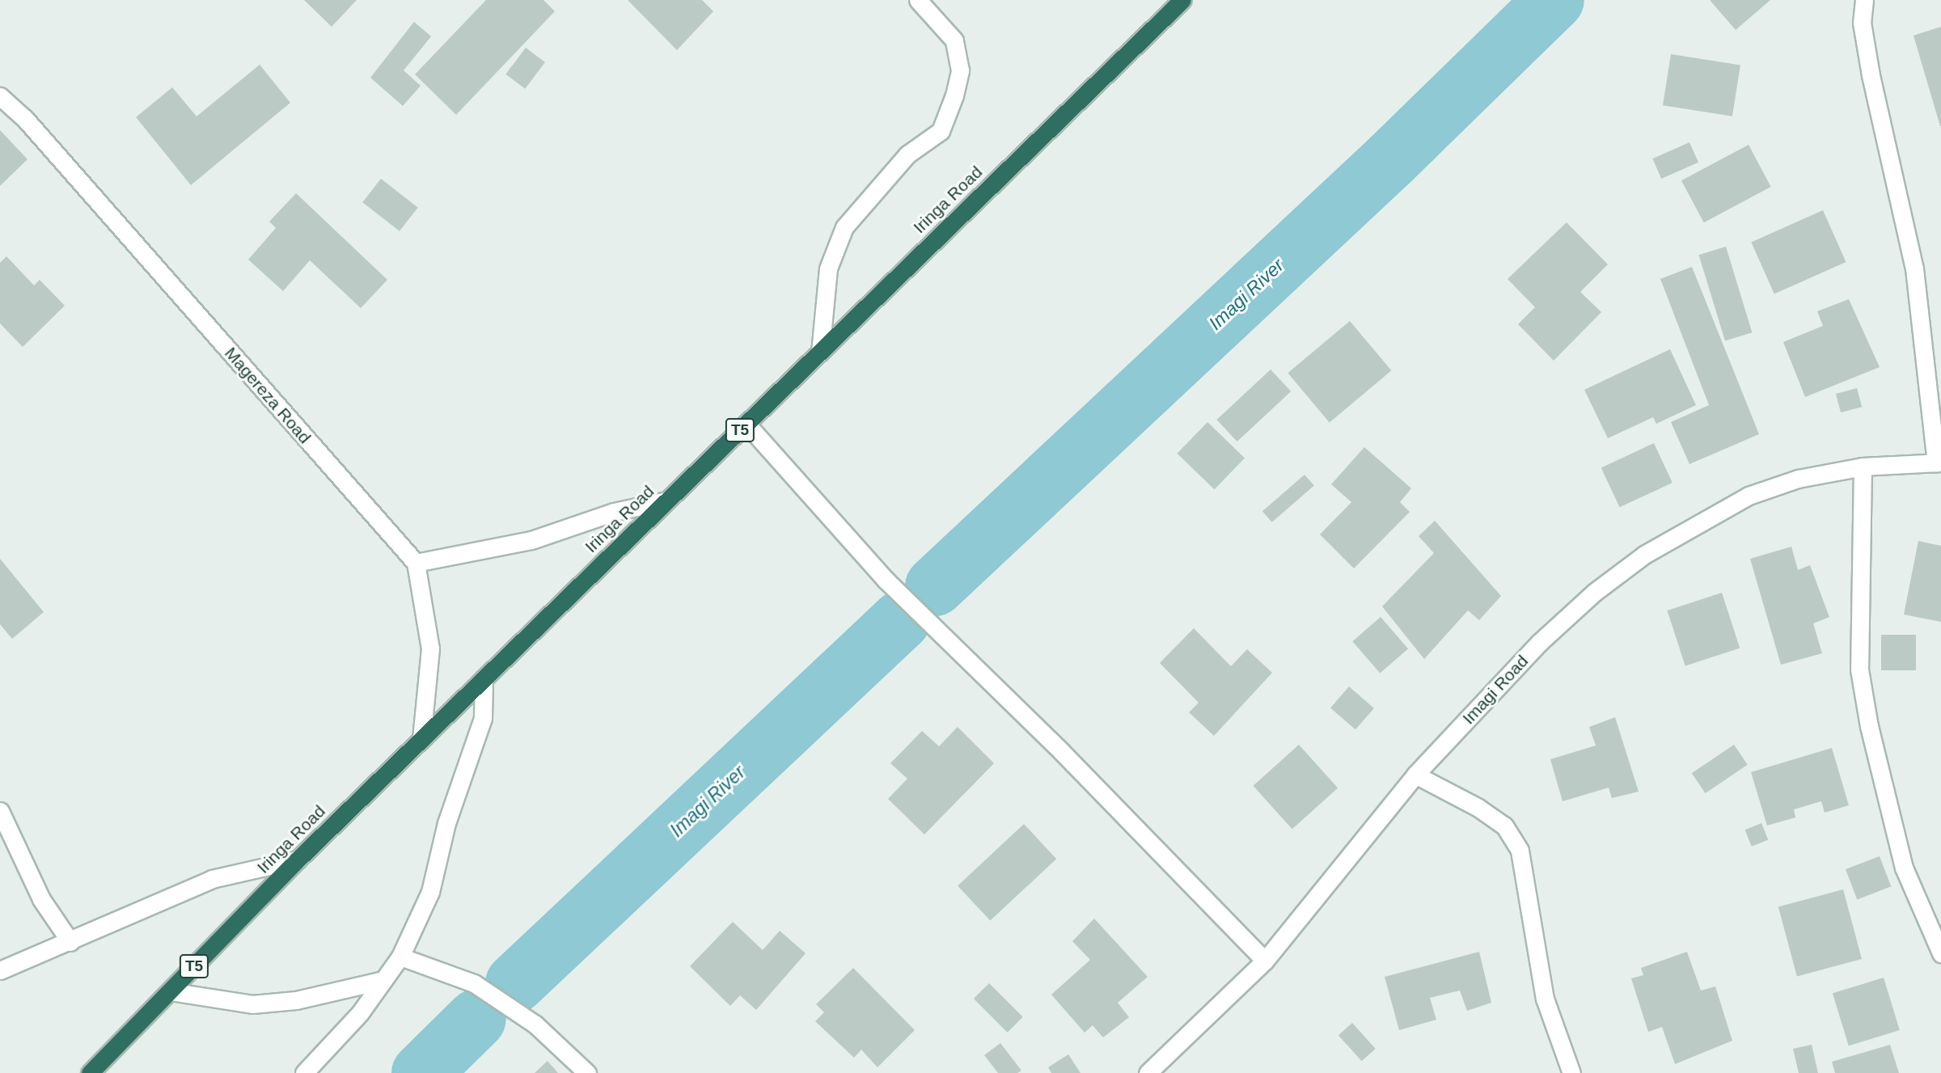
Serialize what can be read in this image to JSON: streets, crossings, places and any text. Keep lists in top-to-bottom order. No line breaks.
{"streets":{"highway":["Iringa Road","T5"],"street":["Magereza Road","Imagi Road"]},"water":["Imagi River"]}
